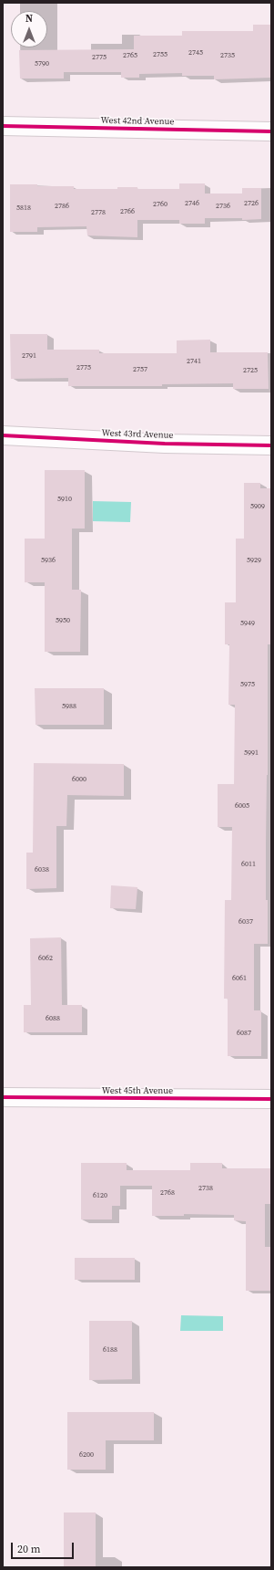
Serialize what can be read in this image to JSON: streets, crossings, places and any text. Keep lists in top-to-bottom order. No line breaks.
{"streets":{"street":["West 42nd Avenue","West 43rd Avenue","West 45th Avenue"]},"house_numbers":["2745","2755","2765","2735","2775","5790","2746","2726","2760","2786","2736","5818","2766","2778","2791","2741","2775","2757","2725","5910","5909","5936","5929","5950","5949","5975","5988","5991","6000","6005","6011","6038","6037","6062","6061","6088","6087","2738","2768","6120","6188","6200"],"scale_bar":"20 m","north":"top"}
